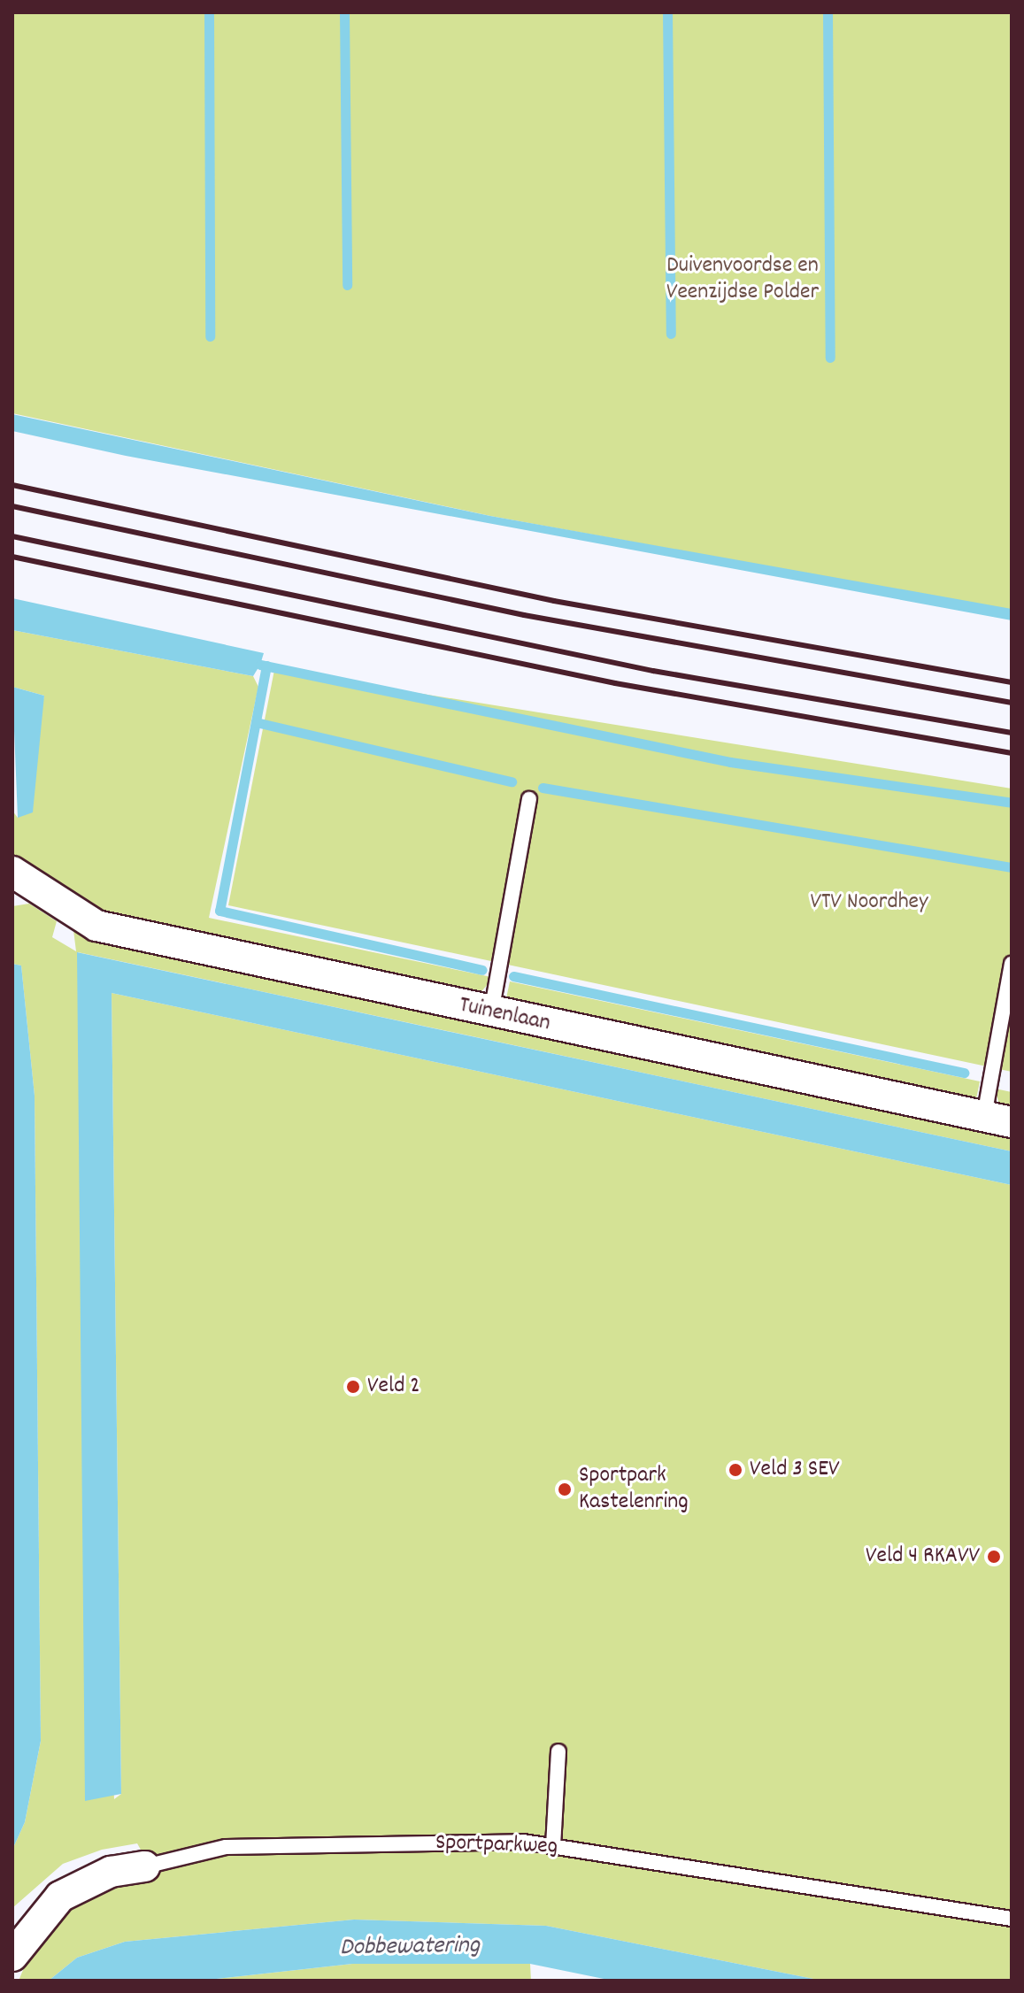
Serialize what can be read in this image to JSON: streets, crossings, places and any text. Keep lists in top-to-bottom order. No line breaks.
{"streets":{"street":["Tuinenlaan","Sportparkweg"]},"water":["Dobbewatering"],"parks":["Duivenvoordse en Veenzijdse Polder","VTV Noordhey"],"places":["Veld 2","Veld 3 SEV","Sportpark Kastelenring","Veld 4 RKAVV"]}
